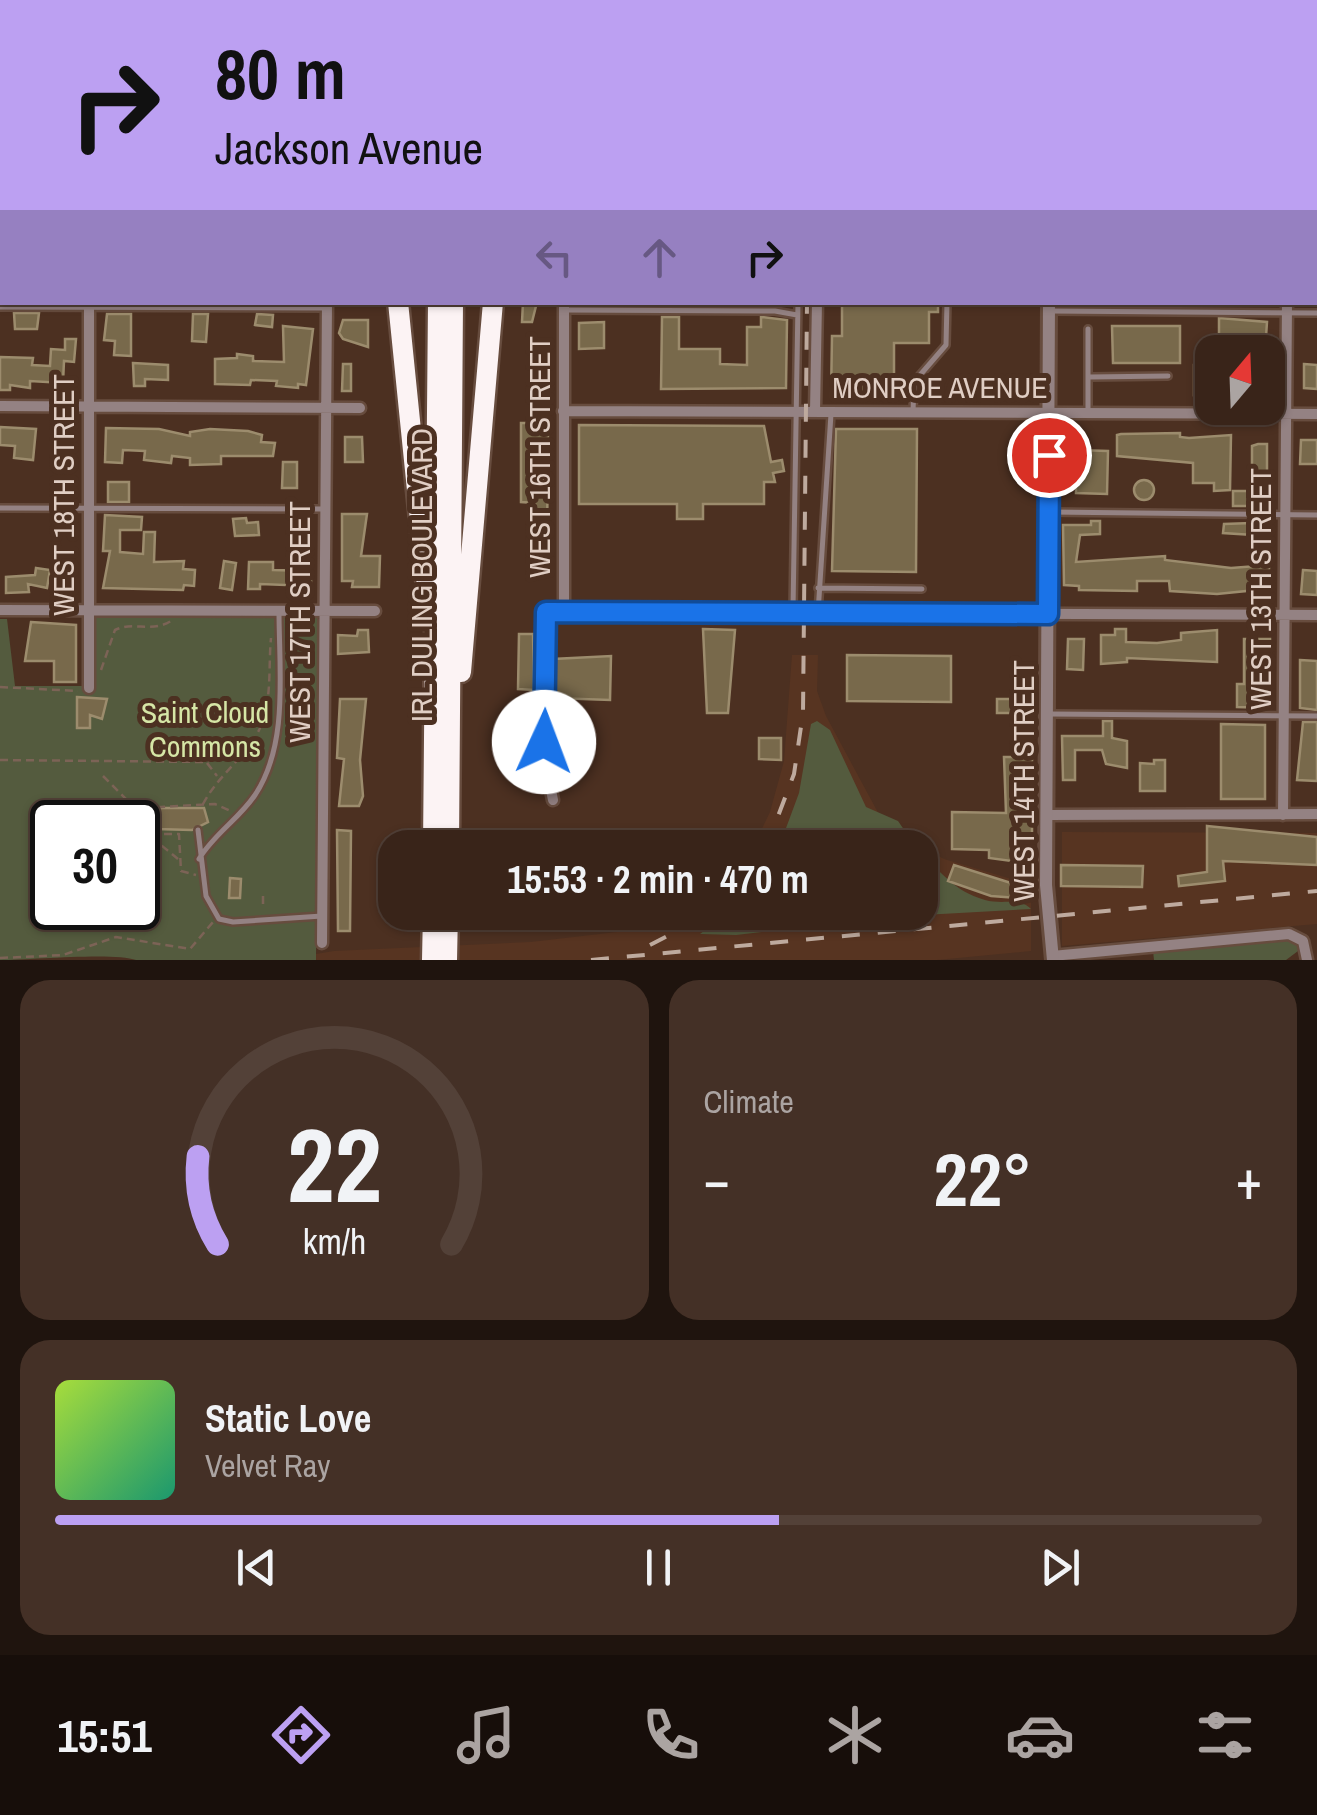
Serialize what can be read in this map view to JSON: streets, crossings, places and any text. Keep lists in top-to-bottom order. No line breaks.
{"streets":{"highway":["IRL DULING BOULEVARD"],"street":["MONROE AVENUE","WEST 16TH STREET","WEST 18TH STREET","WEST 13TH STREET","WEST 17TH STREET","WEST 14TH STREET"]},"crossings":[["MONROE AVENUE","WEST 16TH STREET"],["MONROE AVENUE","WEST 13TH STREET"],["MONROE AVENUE","WEST 14TH STREET"]],"parks":["Saint Cloud Commons"],"north":"top","page":{"turn":["80 m","Jackson Avenue"],"limit":"30","trip":"15:53 · 2 min · 470 m","tile":"Climate","heat":["−","22°","+"],"song":["Static Love","Velvet Ray"],"tabs":"15:51","gauge":["22","km/h"]}}
